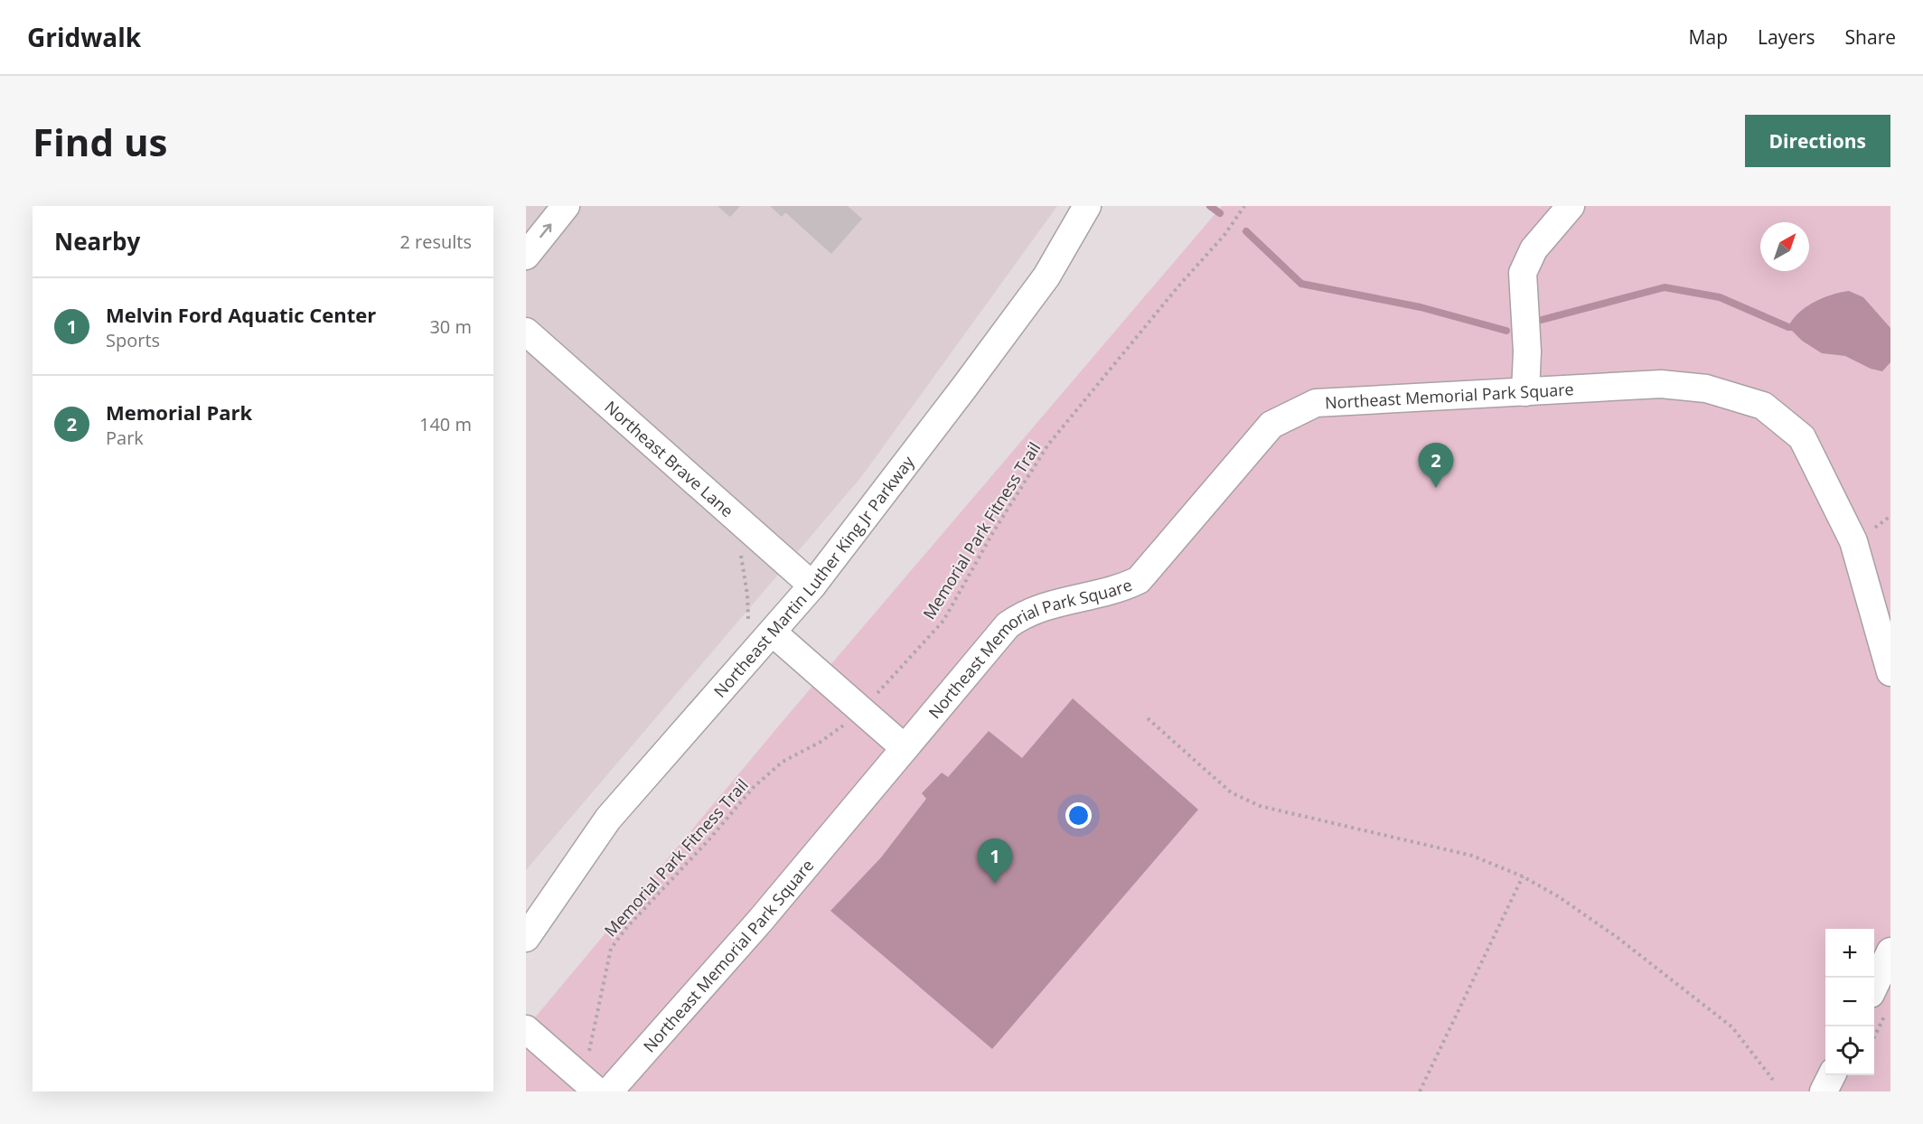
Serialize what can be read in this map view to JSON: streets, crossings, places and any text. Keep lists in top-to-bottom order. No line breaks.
{"streets":{"street":["Northeast Memorial Park Square","Northeast Brave Lane","Northeast Martin Luther King Jr Parkway"],"path":["Memorial Park Fitness Trail"]},"crossings":[["Northeast Brave Lane","Northeast Martin Luther King Jr Parkway"]],"north":"top right","page":{"header":"Gridwalk","nav":["Map","Layers","Share"],"buttons":"Directions","title":"Find us","heading":["Nearby","2 results"],"list":[{"mark":"1","name":"Melvin Ford Aquatic Center","note":"Sports","value":"30 m"},{"mark":"2","name":"Memorial Park","note":"Park","value":"140 m"}],"pins":["2","1"],"map_buttons":["+","−"]}}
